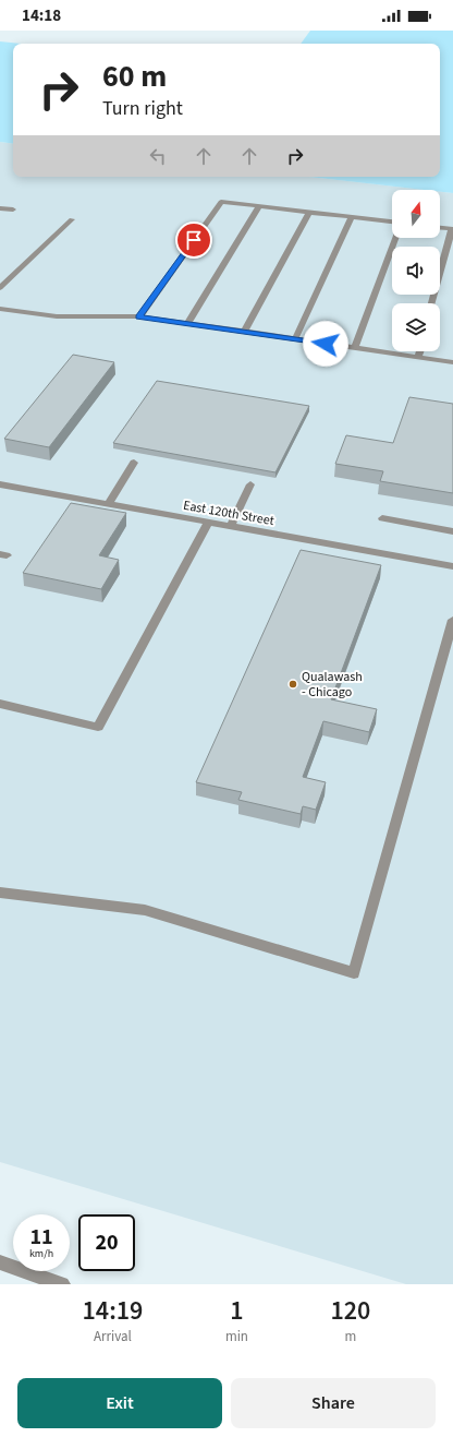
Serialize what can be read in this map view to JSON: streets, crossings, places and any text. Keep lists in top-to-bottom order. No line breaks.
{"streets":{"street":["East 120th Street"]},"places":["Qualawash - Chicago"],"north":"top","page":{"status":"14:18","turn":["60 m","Turn right"],"speed":"11 km/h","limit":"20","eta":["14:19","Arrival","1","min","120","m"],"buttons":["Exit","Share"]}}
